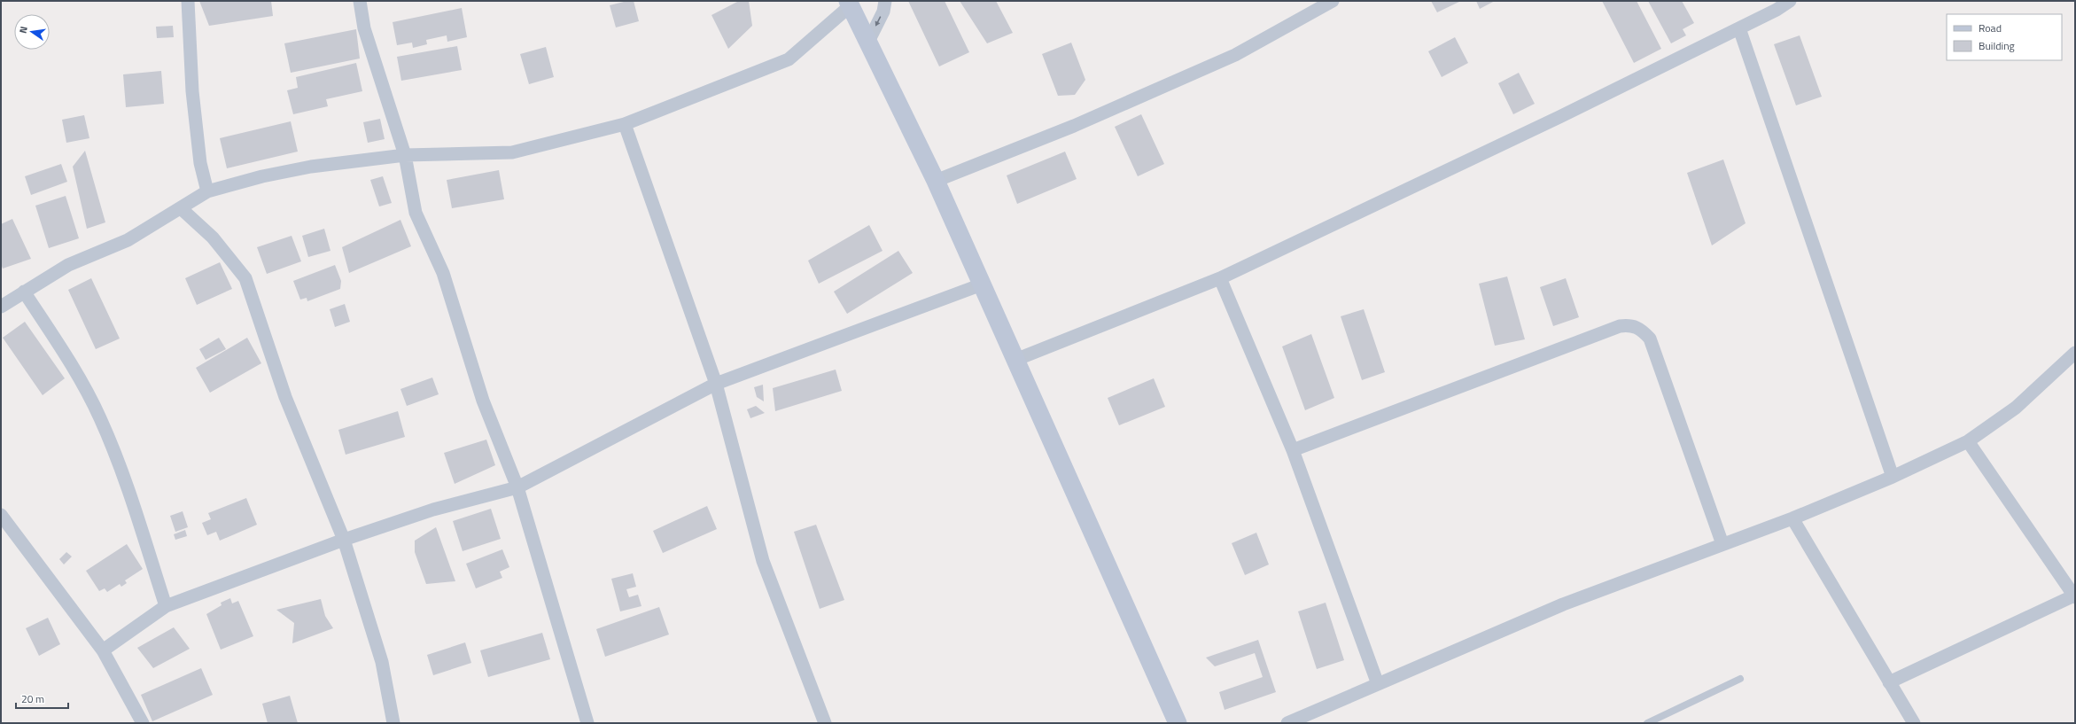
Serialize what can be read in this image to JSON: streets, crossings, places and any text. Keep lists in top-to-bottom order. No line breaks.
{"legend":["Road","Building"],"scale_bar":"20 m","north":"left"}
